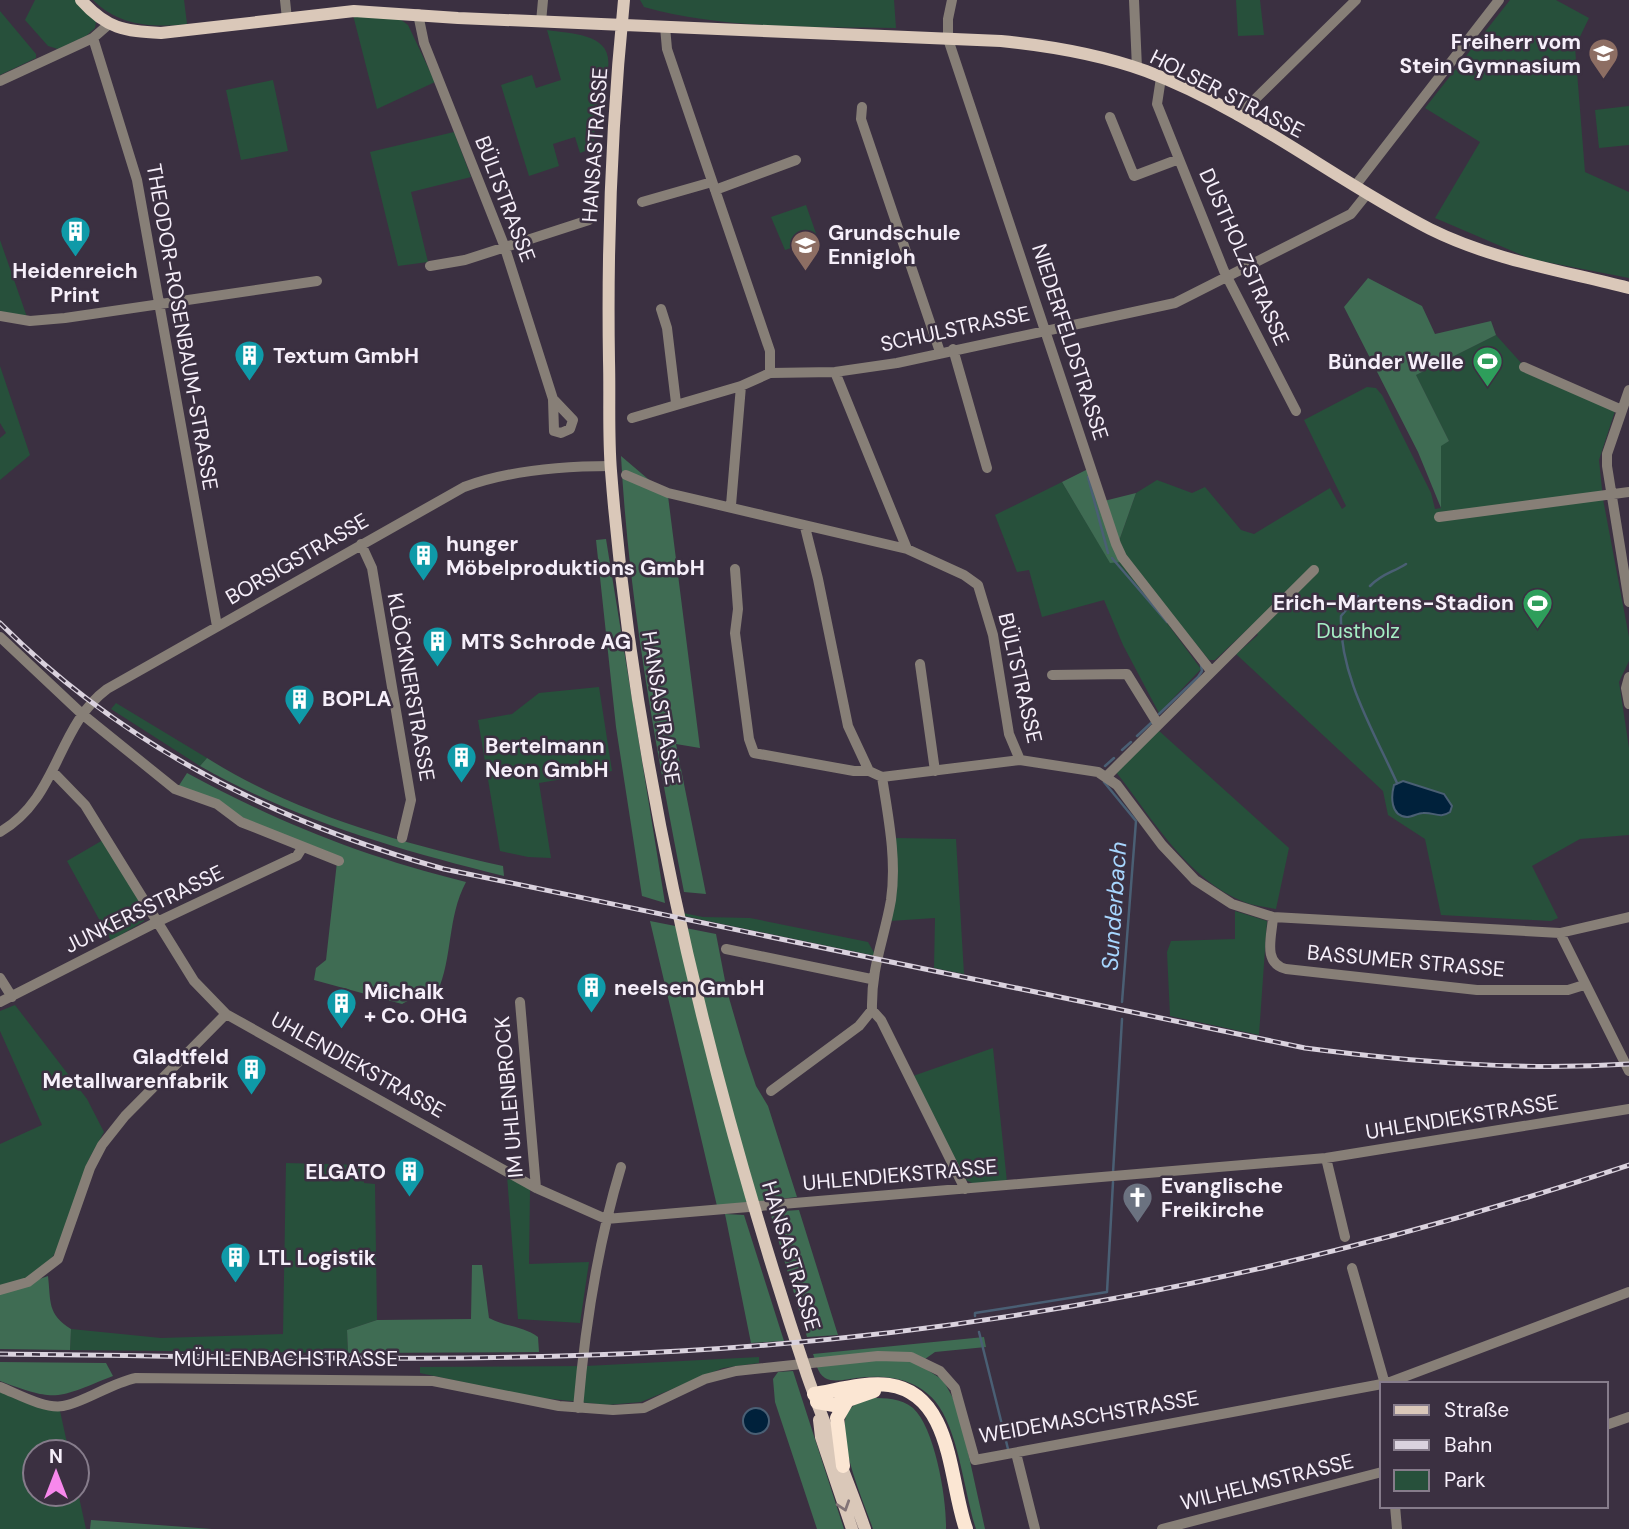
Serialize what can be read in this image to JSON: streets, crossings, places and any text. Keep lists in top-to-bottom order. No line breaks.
{"streets":{"main road":["HOLSER STRASSE","HANSASTRASSE"],"street":["BÜLTSTRASSE","DUSTHOLZSTRASSE","THEODOR-ROSENBAUM-STRASSE","SCHULSTRASSE","NIEDERFELDSTRASSE","BORSIGSTRASSE","KLÖCKNERSTRASSE","JUNKERSSTRASSE","BASSUMER STRASSE","UHLENDIEKSTRASSE","IM UHLENBROCK","MÜHLENBACHSTRASSE","WEIDEMASCHSTRASSE","WILHELMSTRASSE"]},"crossings":[["HOLSER STRASSE","HANSASTRASSE"],["HOLSER STRASSE","BÜLTSTRASSE"],["HOLSER STRASSE","DUSTHOLZSTRASSE"],["HOLSER STRASSE","SCHULSTRASSE"],["HOLSER STRASSE","NIEDERFELDSTRASSE"],["HANSASTRASSE","BORSIGSTRASSE"],["DUSTHOLZSTRASSE","SCHULSTRASSE"],["THEODOR-ROSENBAUM-STRASSE","BORSIGSTRASSE"],["SCHULSTRASSE","NIEDERFELDSTRASSE"],["BORSIGSTRASSE","KLÖCKNERSTRASSE"],["BORSIGSTRASSE","UHLENDIEKSTRASSE"],["JUNKERSSTRASSE","UHLENDIEKSTRASSE"],["UHLENDIEKSTRASSE","IM UHLENBROCK"],["MÜHLENBACHSTRASSE","WEIDEMASCHSTRASSE"]],"water":["Sunderbach"],"parks":["Dustholz"],"places":{"school or university":["Freiherr vom Stein Gymnasium","Grundschule Ennigloh"],"building":["Heidenreich Print","Textum GmbH","hunger Möbelproduktions GmbH","MTS Schrode AG","BOPLA","Bertelmann Neon GmbH","neelsen GmbH","Michalk + Co. OHG","Gladtfeld Metallwarenfabrik","ELGATO","LTL Logistik"],"sports":["Bünder Welle","Erich-Martens-Stadion"],"church":["Evanglische Freikirche"]},"legend":["Straße","Bahn","Park"],"north":"top"}
